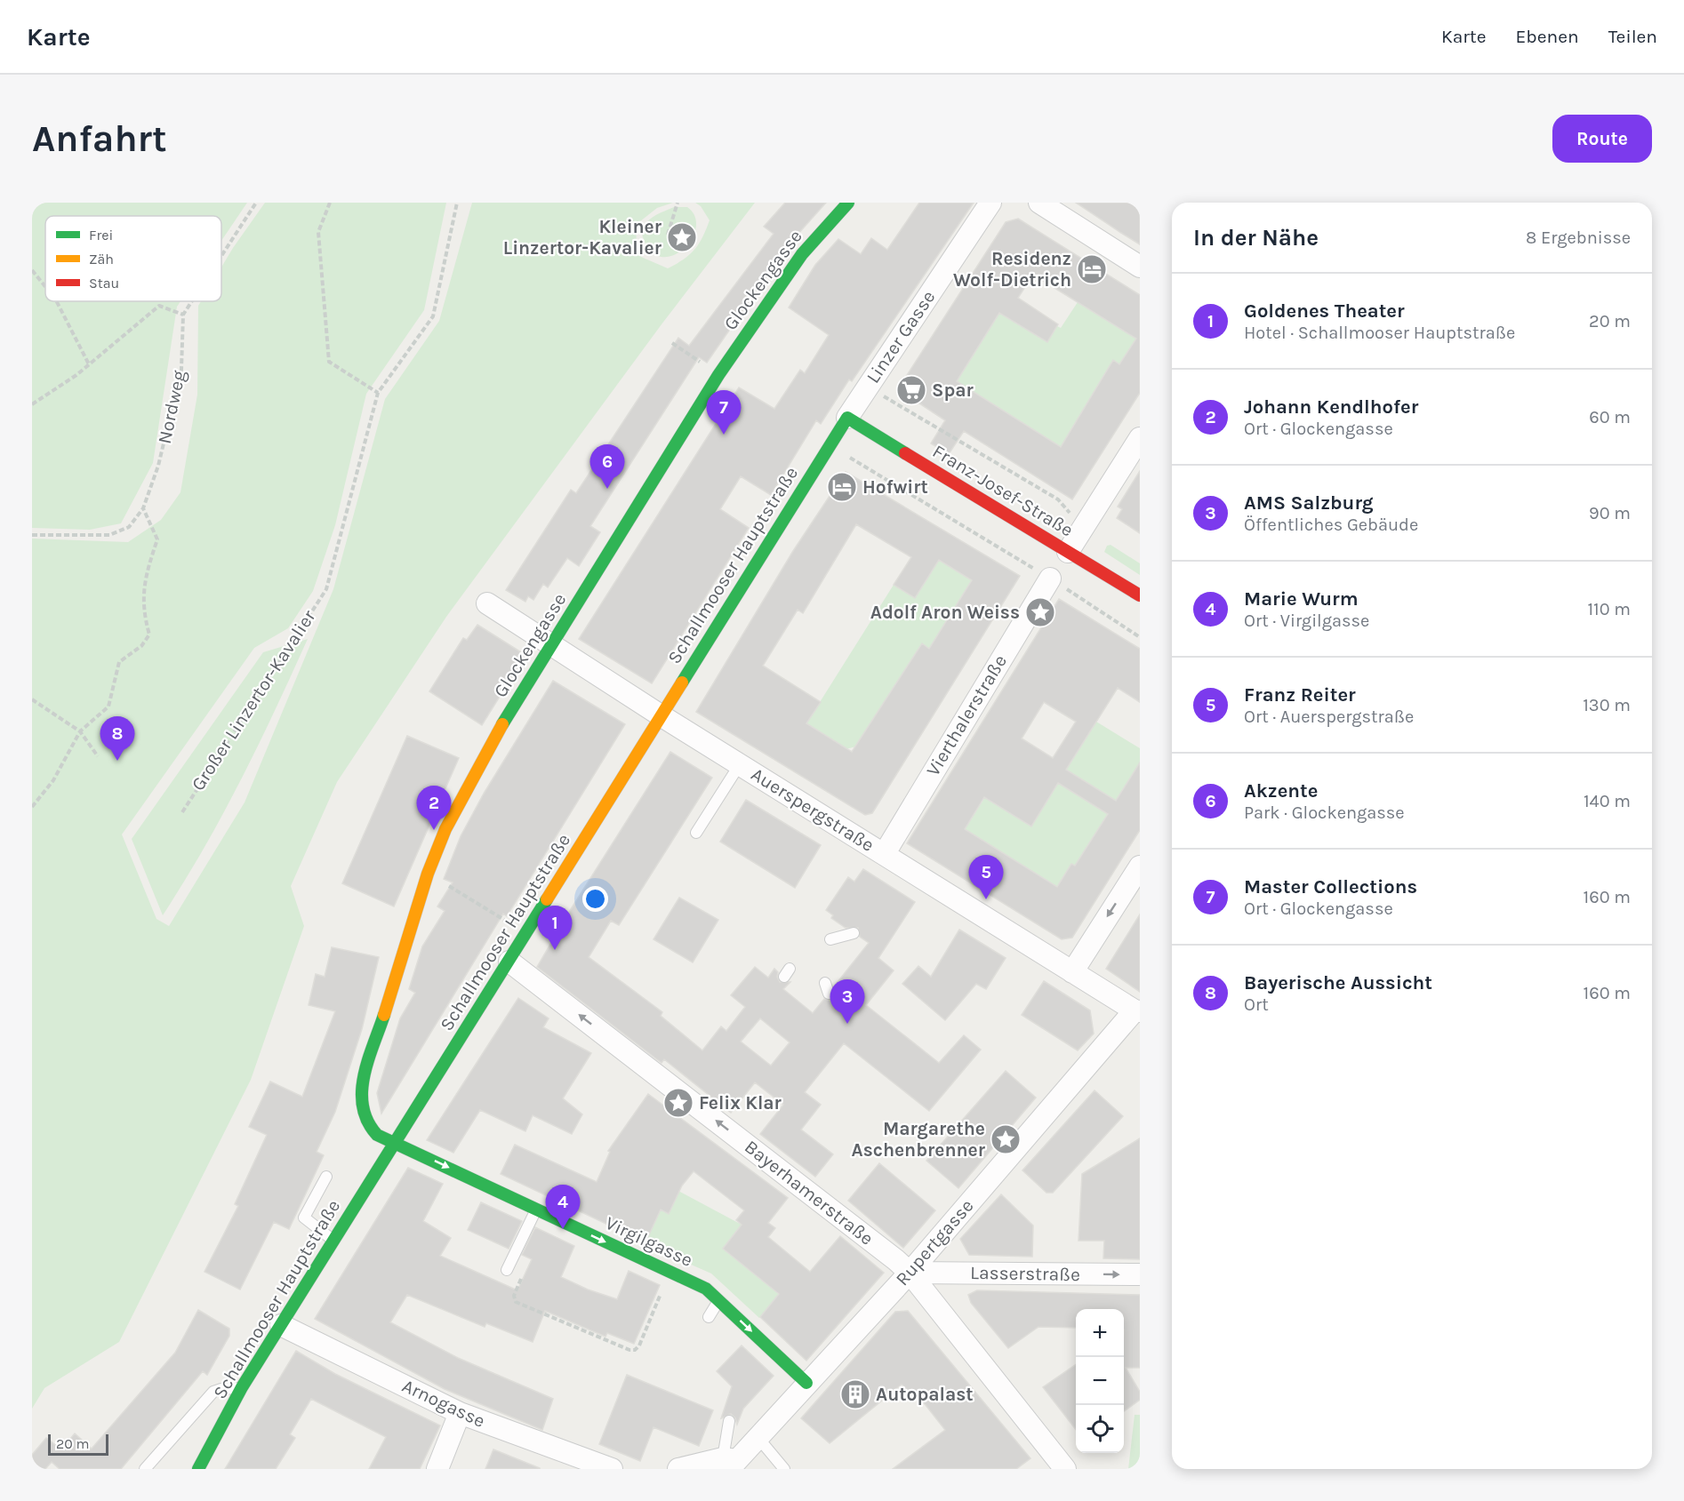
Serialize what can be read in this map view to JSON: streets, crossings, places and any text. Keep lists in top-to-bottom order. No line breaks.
{"streets":{"street":["Glockengasse","Linzer Gasse","Franz-Josef-Straße","Schallmooser Hauptstraße","Vierthalerstraße","Auerspergstraße","Bayerhamerstraße","Virgilgasse","Rupertgasse","Lasserstraße","Arnogasse"],"path":["Nordweg","Großer Linzertor-Kavalier"]},"crossings":[["Glockengasse","Schallmooser Hauptstraße"],["Glockengasse","Auerspergstraße"],["Glockengasse","Virgilgasse"],["Linzer Gasse","Franz-Josef-Straße"],["Linzer Gasse","Schallmooser Hauptstraße"],["Franz-Josef-Straße","Schallmooser Hauptstraße"],["Schallmooser Hauptstraße","Auerspergstraße"],["Schallmooser Hauptstraße","Bayerhamerstraße"],["Schallmooser Hauptstraße","Virgilgasse"],["Schallmooser Hauptstraße","Arnogasse"],["Vierthalerstraße","Auerspergstraße"],["Auerspergstraße","Rupertgasse"],["Bayerhamerstraße","Rupertgasse"],["Bayerhamerstraße","Lasserstraße"],["Virgilgasse","Rupertgasse"],["Rupertgasse","Lasserstraße"]],"one_way":["Bayerhamerstraße","Virgilgasse","Lasserstraße"],"places":{"place":["Kleiner Linzertor-Kavalier","Adolf Aron Weiss","Felix Klar","Margarethe Aschenbrenner"],"hotel":["Residenz Wolf-Dietrich","Hofwirt"],"supermarket":["Spar"],"building":["Autopalast"]},"legend":["Frei","Zäh","Stau"],"scale_bar":"20 m","page":{"header":"Karte","nav":["Karte","Ebenen","Teilen"],"buttons":"Route","title":"Anfahrt","heading":["In der Nähe","8 Ergebnisse"],"list":[{"mark":"1","name":"Goldenes Theater","note":"Hotel · Schallmooser Hauptstraße","value":"20 m"},{"mark":"2","name":"Johann Kendlhofer","note":"Ort · Glockengasse","value":"60 m"},{"mark":"3","name":"AMS Salzburg","note":"Öffentliches Gebäude","value":"90 m"},{"mark":"4","name":"Marie Wurm","note":"Ort · Virgilgasse","value":"110 m"},{"mark":"5","name":"Franz Reiter","note":"Ort · Auerspergstraße","value":"130 m"},{"mark":"6","name":"Akzente","note":"Park · Glockengasse","value":"140 m"},{"mark":"7","name":"Master Collections","note":"Ort · Glockengasse","value":"160 m"},{"mark":"8","name":"Bayerische Aussicht","note":"Ort","value":"160 m"}],"pins":["7","6","8","2","5","1","3","4"],"map_buttons":["+","−"],"scale":"20 m"}}
